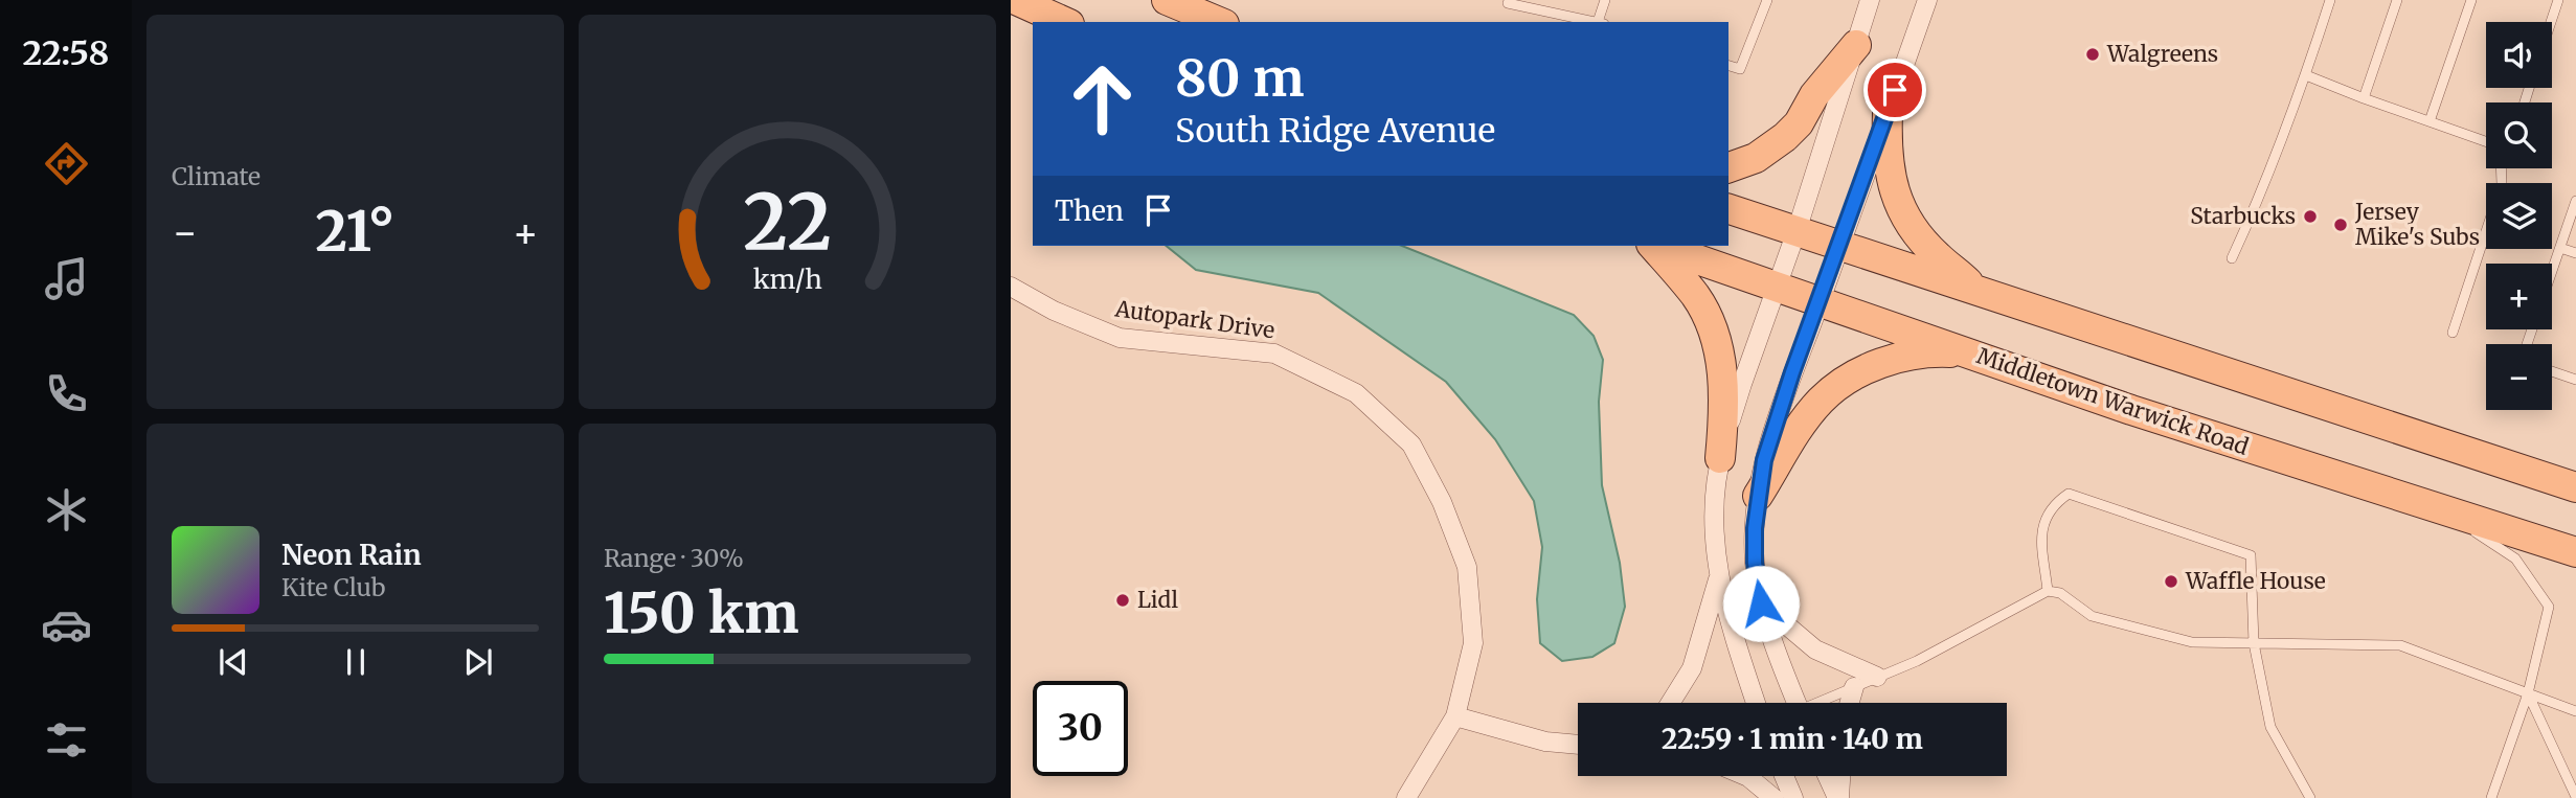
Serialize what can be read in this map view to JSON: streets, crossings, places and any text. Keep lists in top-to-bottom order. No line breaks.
{"streets":{"main road":["Middletown Warwick Road"],"street":["Autopark Drive"]},"places":["Walgreens","Starbucks","Jersey Mike's Subs","Waffle House","Lidl"],"page":{"tabs":"22:58","tile":["Climate",["Range · 30%","150 km"]],"map_buttons":["+","−"],"turn":["80 m","South Ridge Avenue"],"then":"Then","heat":["−","21°","+"],"song":["Neon Rain","Kite Club"],"limit":"30","trip":"22:59 · 1 min · 140 m","gauge":["22","km/h"]}}
